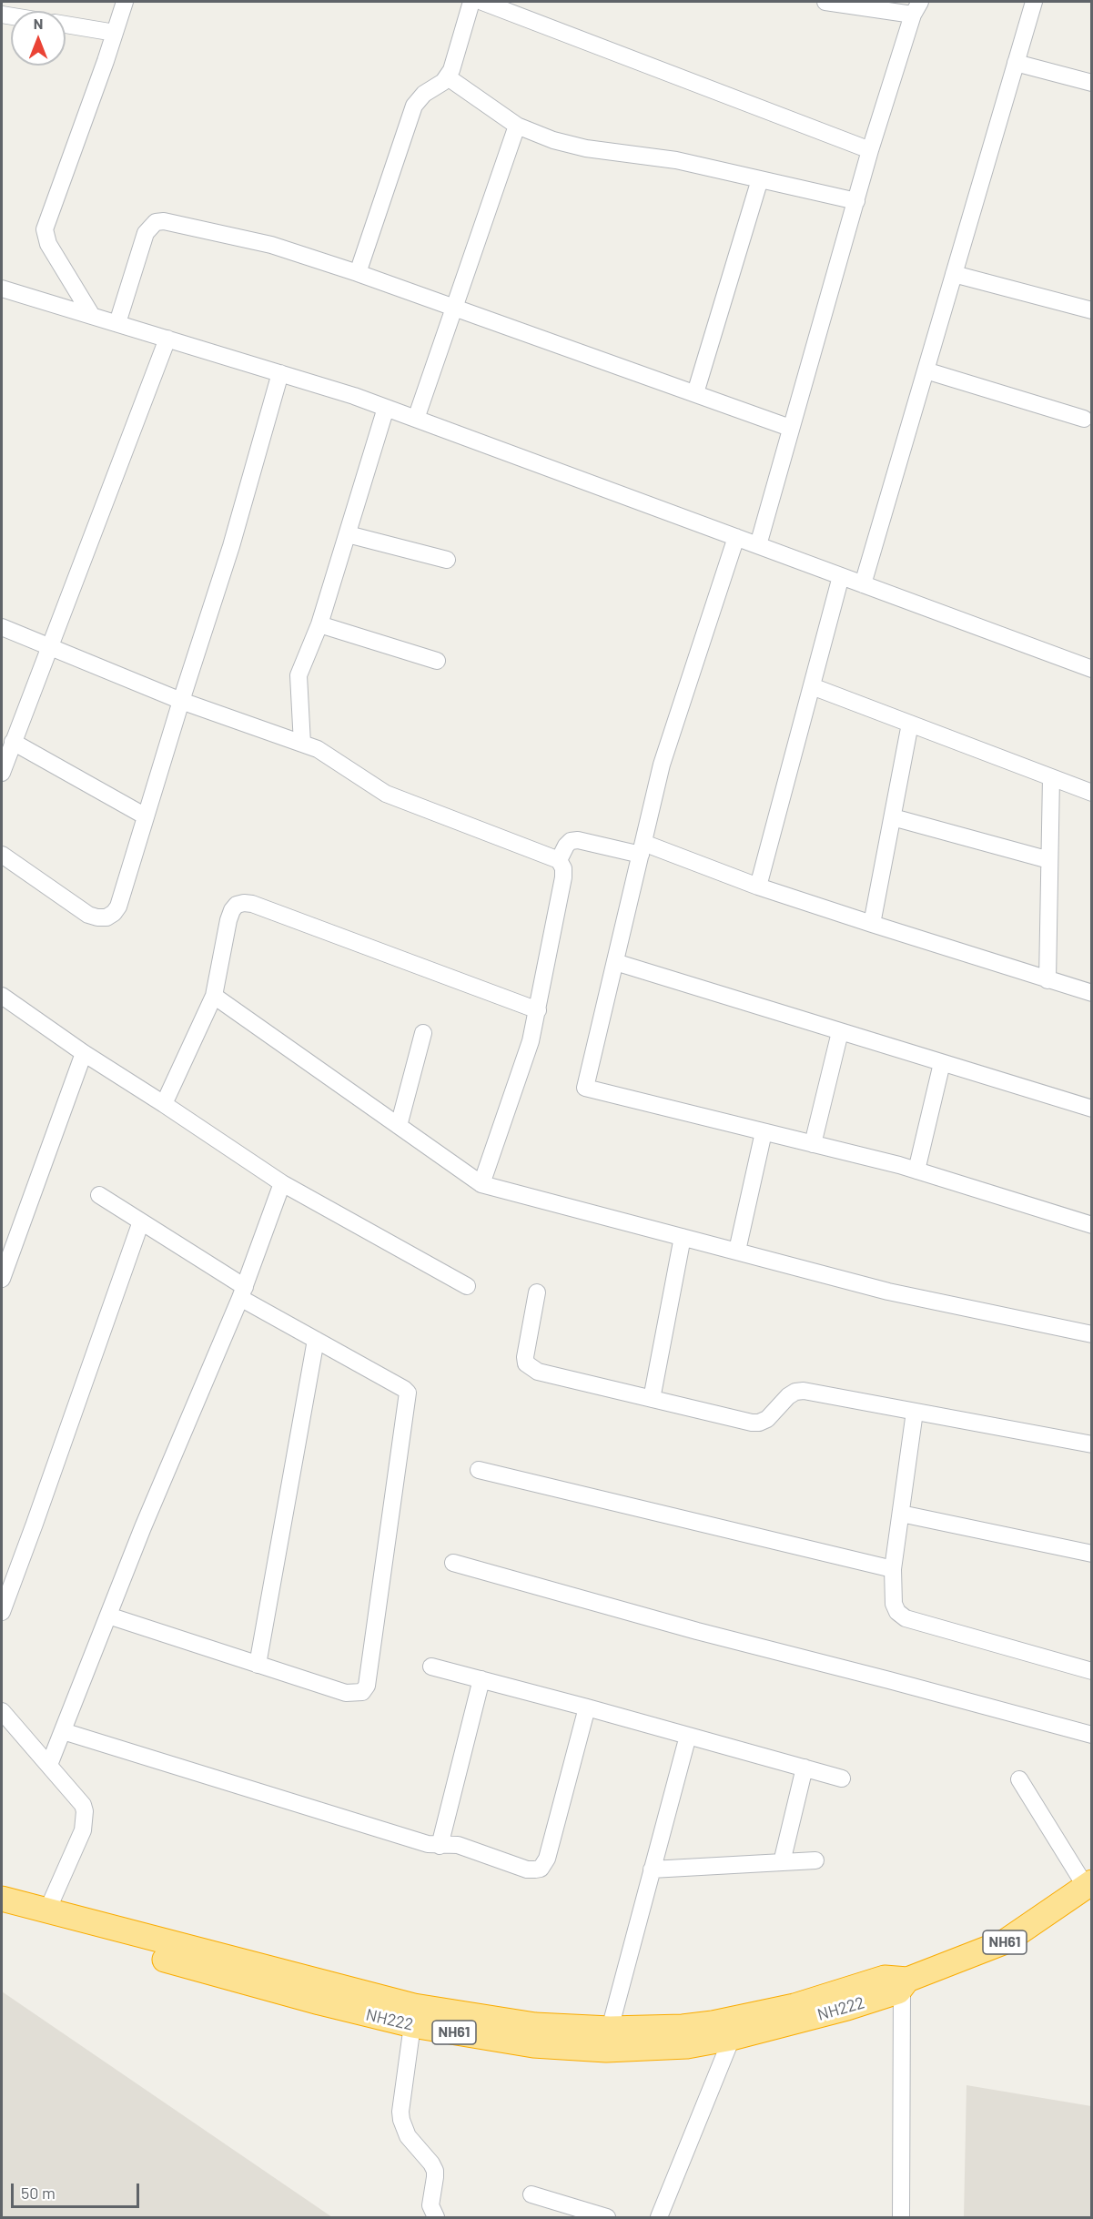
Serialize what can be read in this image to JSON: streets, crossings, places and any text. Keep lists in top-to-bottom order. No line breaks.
{"streets":{"highway":["NH61","NH222"]},"scale_bar":"50 m","north":"top"}
